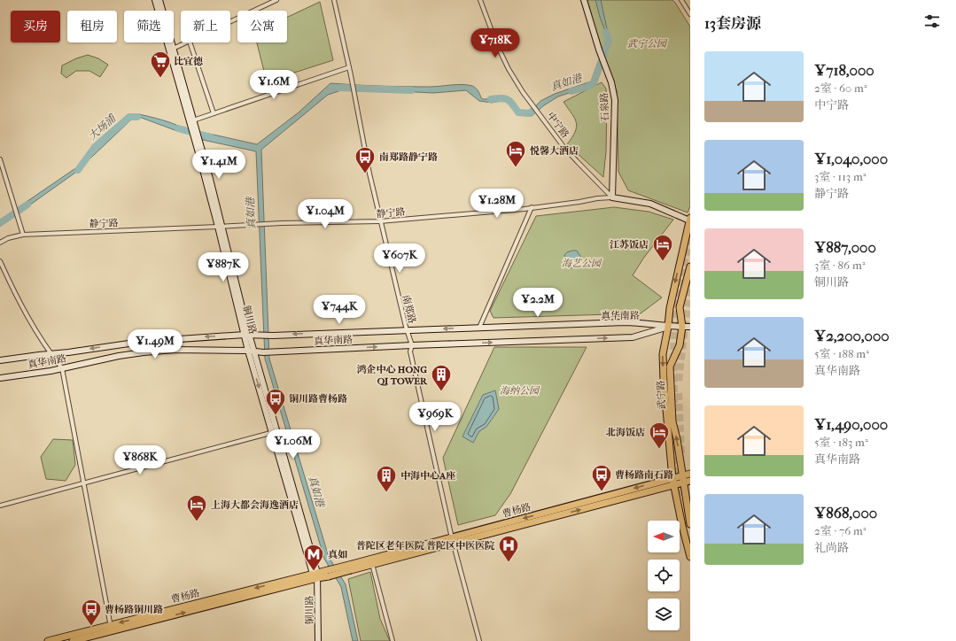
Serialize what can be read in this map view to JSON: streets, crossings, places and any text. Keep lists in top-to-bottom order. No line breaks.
{"streets":{"main road":["石泉路","真华南路","铜川路","武宁路","曹杨路"],"street":["中宁路","静宁路","南郑路"]},"crossings":[["石泉路","中宁路"],["石泉路","静宁路"],["中宁路","静宁路"],["静宁路","南郑路"],["静宁路","铜川路"],["南郑路","真华南路"],["南郑路","曹杨路"],["真华南路","铜川路"],["真华南路","武宁路"],["铜川路","曹杨路"],["武宁路","曹杨路"]],"water":["真如港","大场浦"],"parks":["武宁公园","海艺公园","海纳公园"],"places":{"supermarket":["比宜德"],"hotel":["悦馨大酒店","江苏饭店","北海饭店","上海大都会海逸酒店"],"bus stop":["南郑路静宁路","铜川路曹杨路","曹杨路南石路","曹杨路铜川路"],"building":["鸿企中心 HONG QI TOWER","中海中心A座"],"hospital":["普陀区老年医院 普陀区中医医院"],"metro station":["真如"]},"north":"left","page":{"heading":"13套房源","chip":["买房","租房","筛选","新上","公寓"],"price":["¥718K","¥1.6M","¥1.41M","¥1.28M","¥1.04M","¥607K","¥887K","¥2.2M","¥744K","¥1.49M","¥969K","¥1.06M","¥868K"],"list":[{"name":"¥718,000","note":"2室 · 60 m² · 中宁路"},{"name":"¥1,040,000","note":"3室 · 113 m² · 静宁路"},{"name":"¥887,000","note":"3室 · 86 m² · 铜川路"},{"name":"¥2,200,000","note":"5室 · 188 m² · 真华南路"},{"name":"¥1,490,000","note":"5室 · 183 m² · 真华南路"},{"name":"¥868,000","note":"2室 · 76 m² · 礼尚路"}]}}
